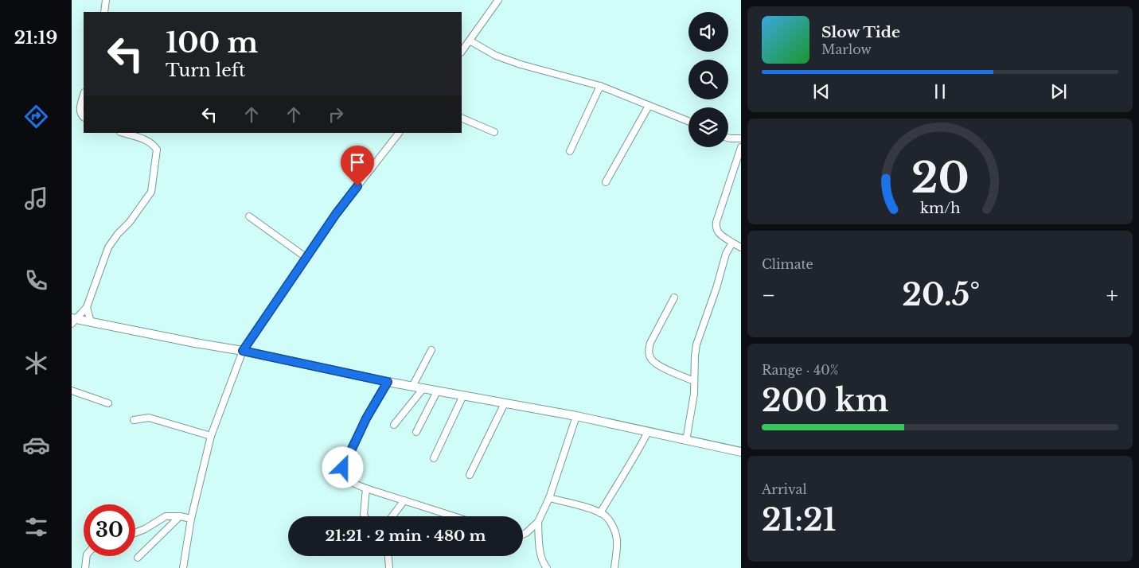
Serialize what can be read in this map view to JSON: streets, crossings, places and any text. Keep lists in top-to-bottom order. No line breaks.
{"page":{"tabs":"21:19","turn":["100 m","Turn left"],"song":["Slow Tide","Marlow"],"tile":["Climate",["Range · 40%","200 km"],["Arrival","21:21"]],"heat":["−","20.5°","+"],"limit":"30","trip":"21:21 · 2 min · 480 m","gauge":["20","km/h"]}}
